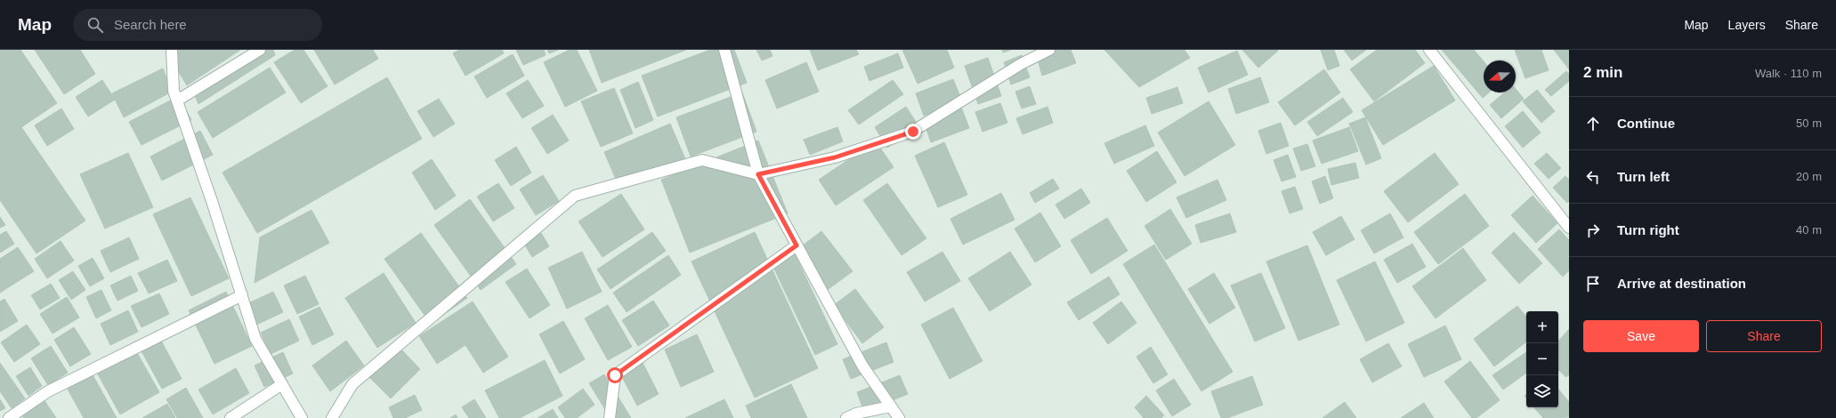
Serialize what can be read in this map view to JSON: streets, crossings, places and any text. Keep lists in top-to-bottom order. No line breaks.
{"north":"left","page":{"header":"Map","search":"Search here","nav":["Map","Layers","Share"],"heading":["2 min","Walk · 110 m"],"list":[["Continue","50 m"],["Turn left","20 m"],["Turn right","40 m"],"Arrive at destination"],"buttons":["Save","Share"],"map_buttons":["+","−"]}}
